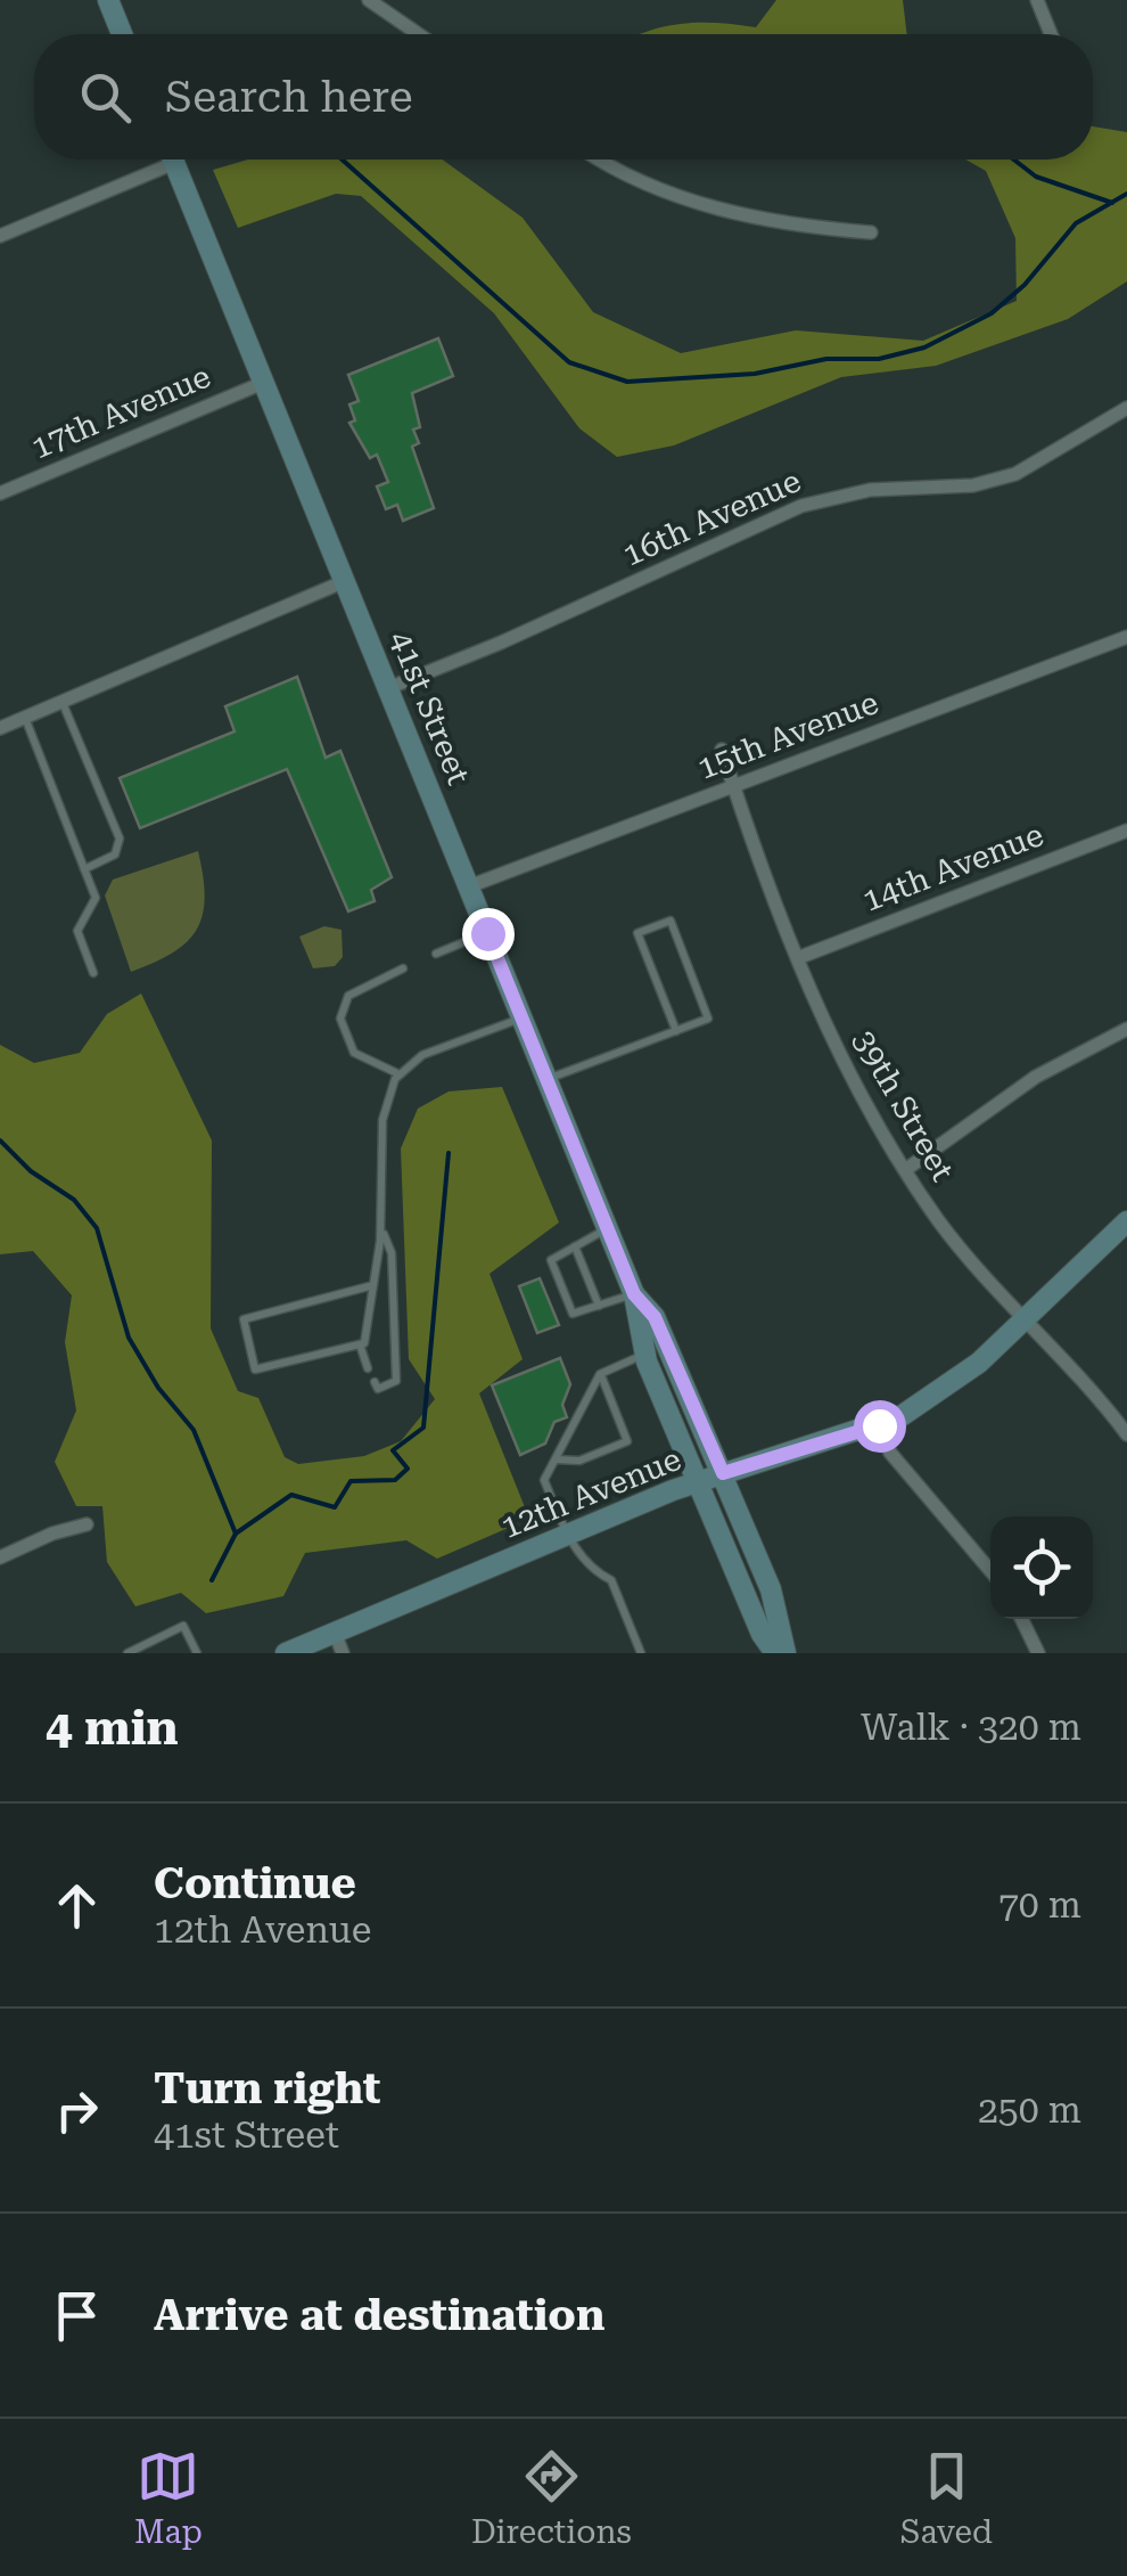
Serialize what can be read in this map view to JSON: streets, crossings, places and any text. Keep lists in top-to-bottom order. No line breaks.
{"streets":{"street":["17th Avenue","16th Avenue","41st Street","15th Avenue","14th Avenue","39th Street","12th Avenue"]},"crossings":[["17th Avenue","41st Street"],["16th Avenue","41st Street"],["41st Street","15th Avenue"],["41st Street","12th Avenue"],["15th Avenue","39th Street"],["14th Avenue","39th Street"],["39th Street","12th Avenue"]],"page":{"search":"Search here","heading":["4 min","Walk · 320 m"],"list":[["Continue","12th Avenue","70 m"],["Turn right","41st Street","250 m"],"Arrive at destination"],"nav":["Map","Directions","Saved"]}}
